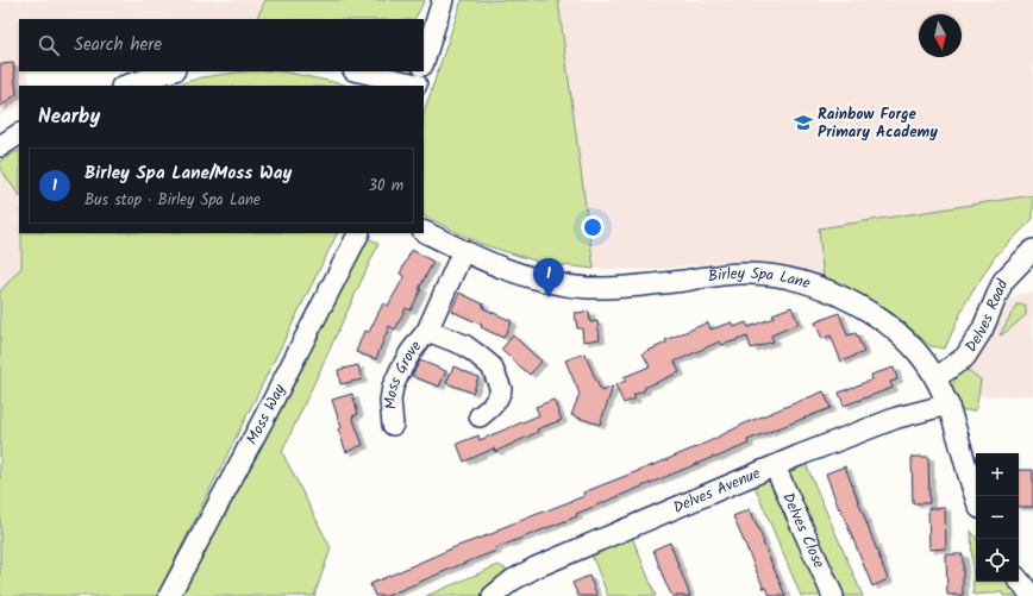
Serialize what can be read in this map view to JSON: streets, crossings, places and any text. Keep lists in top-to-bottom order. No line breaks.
{"streets":{"street":["Birley Spa Lane","Delves Road","Moss Grove","Moss Way","Delves Avenue","Delves Close"]},"crossings":[["Birley Spa Lane","Delves Road"],["Birley Spa Lane","Moss Grove"],["Birley Spa Lane","Delves Avenue"],["Delves Avenue","Delves Close"]],"places":{"school or university":["Rainbow Forge Primary Academy"]},"north":"bottom","page":{"search":"Search here","heading":"Nearby","list":[{"mark":"1","name":"Birley Spa Lane/Moss Way","note":"Bus stop · Birley Spa Lane","value":"30 m"}],"pins":"1","map_buttons":["+","−"]}}
